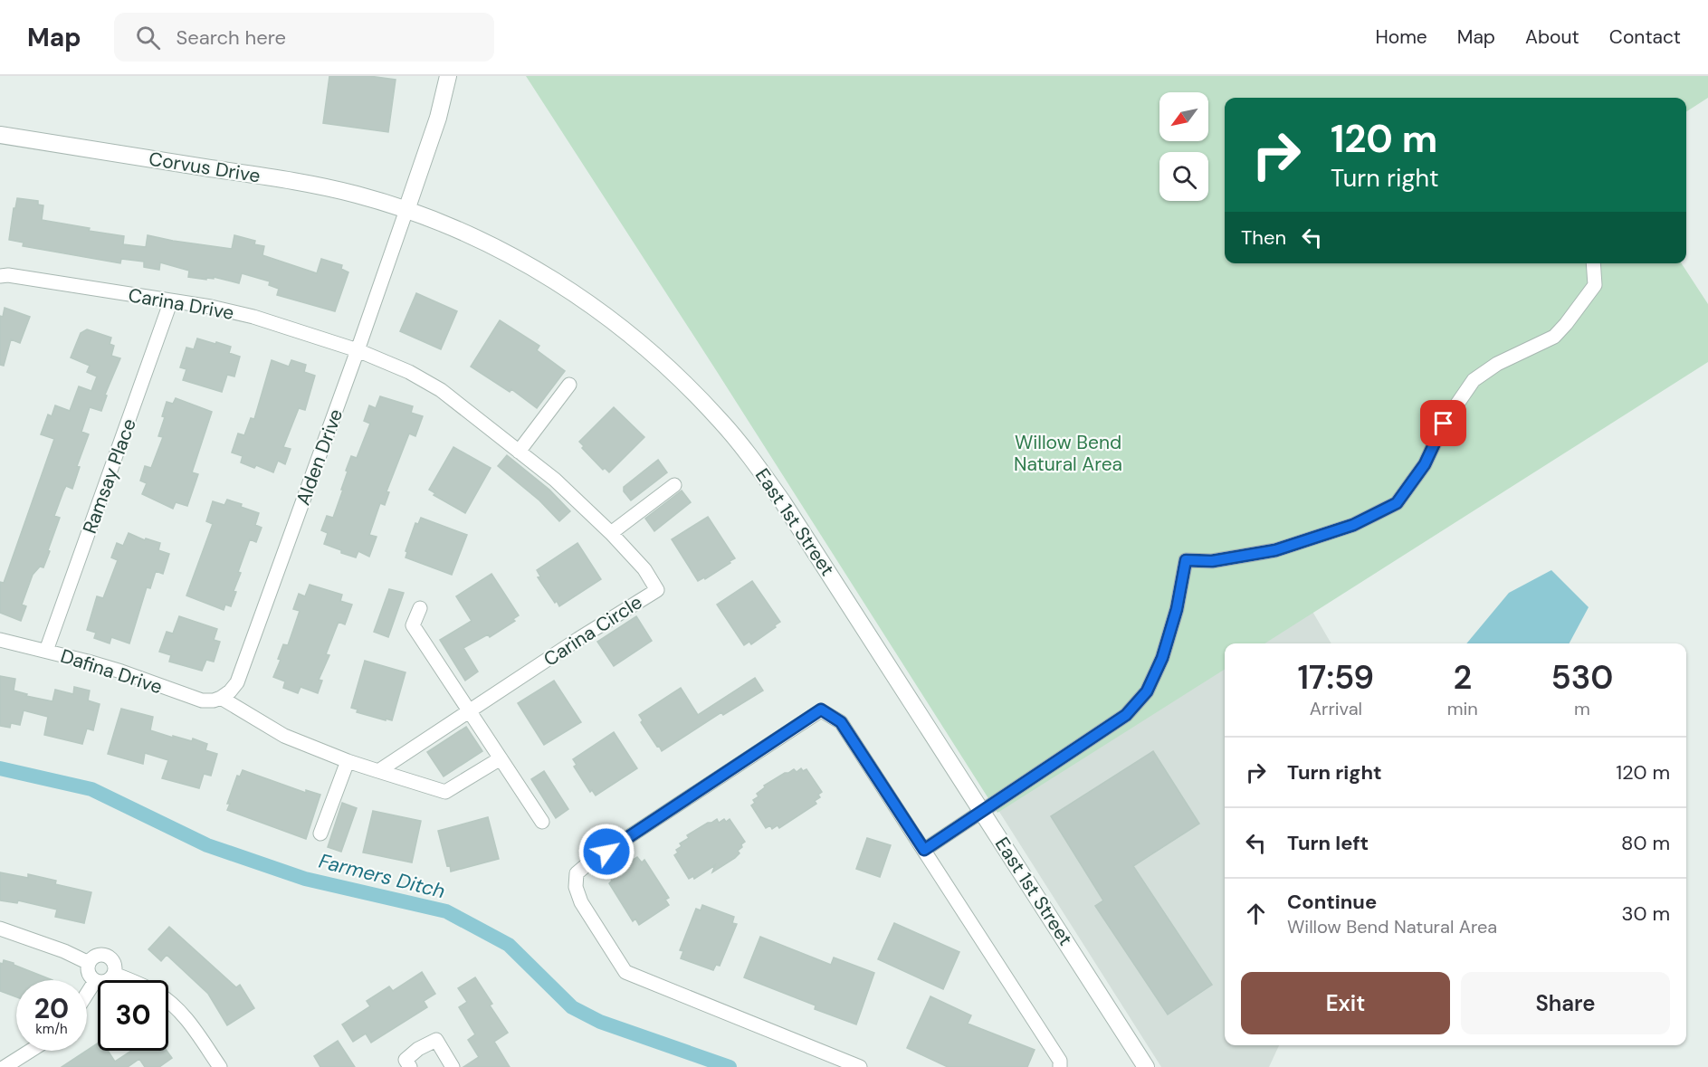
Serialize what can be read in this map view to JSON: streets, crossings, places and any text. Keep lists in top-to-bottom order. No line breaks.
{"streets":{"street":["Corvus Drive","Carina Drive","Alden Drive","Ramsay Place","East 1st Street","Carina Circle","Dafina Drive"]},"crossings":[["Corvus Drive","Alden Drive"],["Corvus Drive","East 1st Street"],["Carina Drive","Alden Drive"],["Carina Drive","Ramsay Place"],["Carina Drive","Carina Circle"],["Alden Drive","East 1st Street"],["Alden Drive","Carina Circle"],["Alden Drive","Dafina Drive"],["Ramsay Place","Dafina Drive"]],"water":["Farmers Ditch"],"parks":["Willow Bend Natural Area"],"north":"bottom left","page":{"header":"Map","search":"Search here","nav":["Home","Map","About","Contact"],"turn":["120 m","Turn right"],"then":"Then","eta":["17:59","Arrival","2","min","530","m"],"list":[{"name":"Turn right","value":"120 m"},{"name":"Turn left","value":"80 m"},{"name":"Continue","note":"Willow Bend Natural Area","value":"30 m"}],"buttons":["Exit","Share"],"speed":"20 km/h","limit":"30"}}
